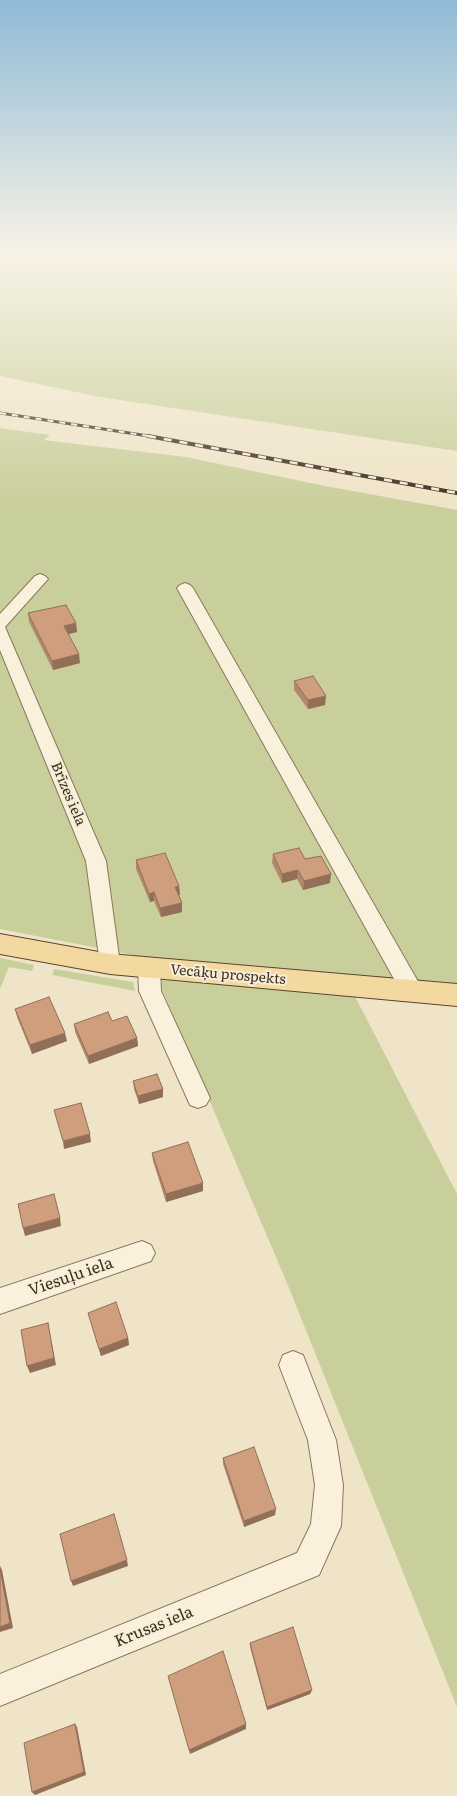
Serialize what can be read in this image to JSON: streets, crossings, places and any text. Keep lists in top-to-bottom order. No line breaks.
{"streets":{"main road":["Vecāķu prospekts"],"street":["Brīzes iela","Viesuļu iela","Krusas iela"]},"crossings":[["Brīzes iela","Vecāķu prospekts"]]}
